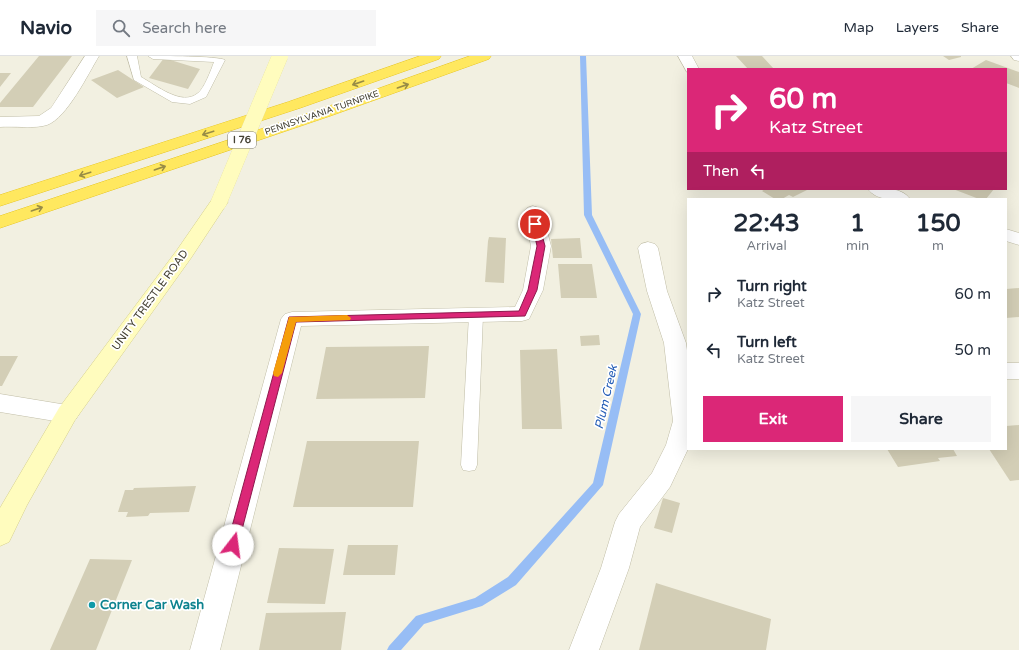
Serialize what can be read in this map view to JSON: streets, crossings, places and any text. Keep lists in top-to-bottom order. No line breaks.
{"streets":{"highway":["PENNSYLVANIA TURNPIKE","I 76"],"street":["UNITY TRESTLE ROAD"]},"water":["Plum Creek"],"places":["Corner Car Wash"],"page":{"header":"Navio","search":"Search here","nav":["Map","Layers","Share"],"turn":["60 m","Katz Street"],"then":"Then","eta":["22:43","Arrival","1","min","150","m"],"list":[{"name":"Turn right","note":"Katz Street","value":"60 m"},{"name":"Turn left","note":"Katz Street","value":"50 m"}],"buttons":["Exit","Share"]}}
